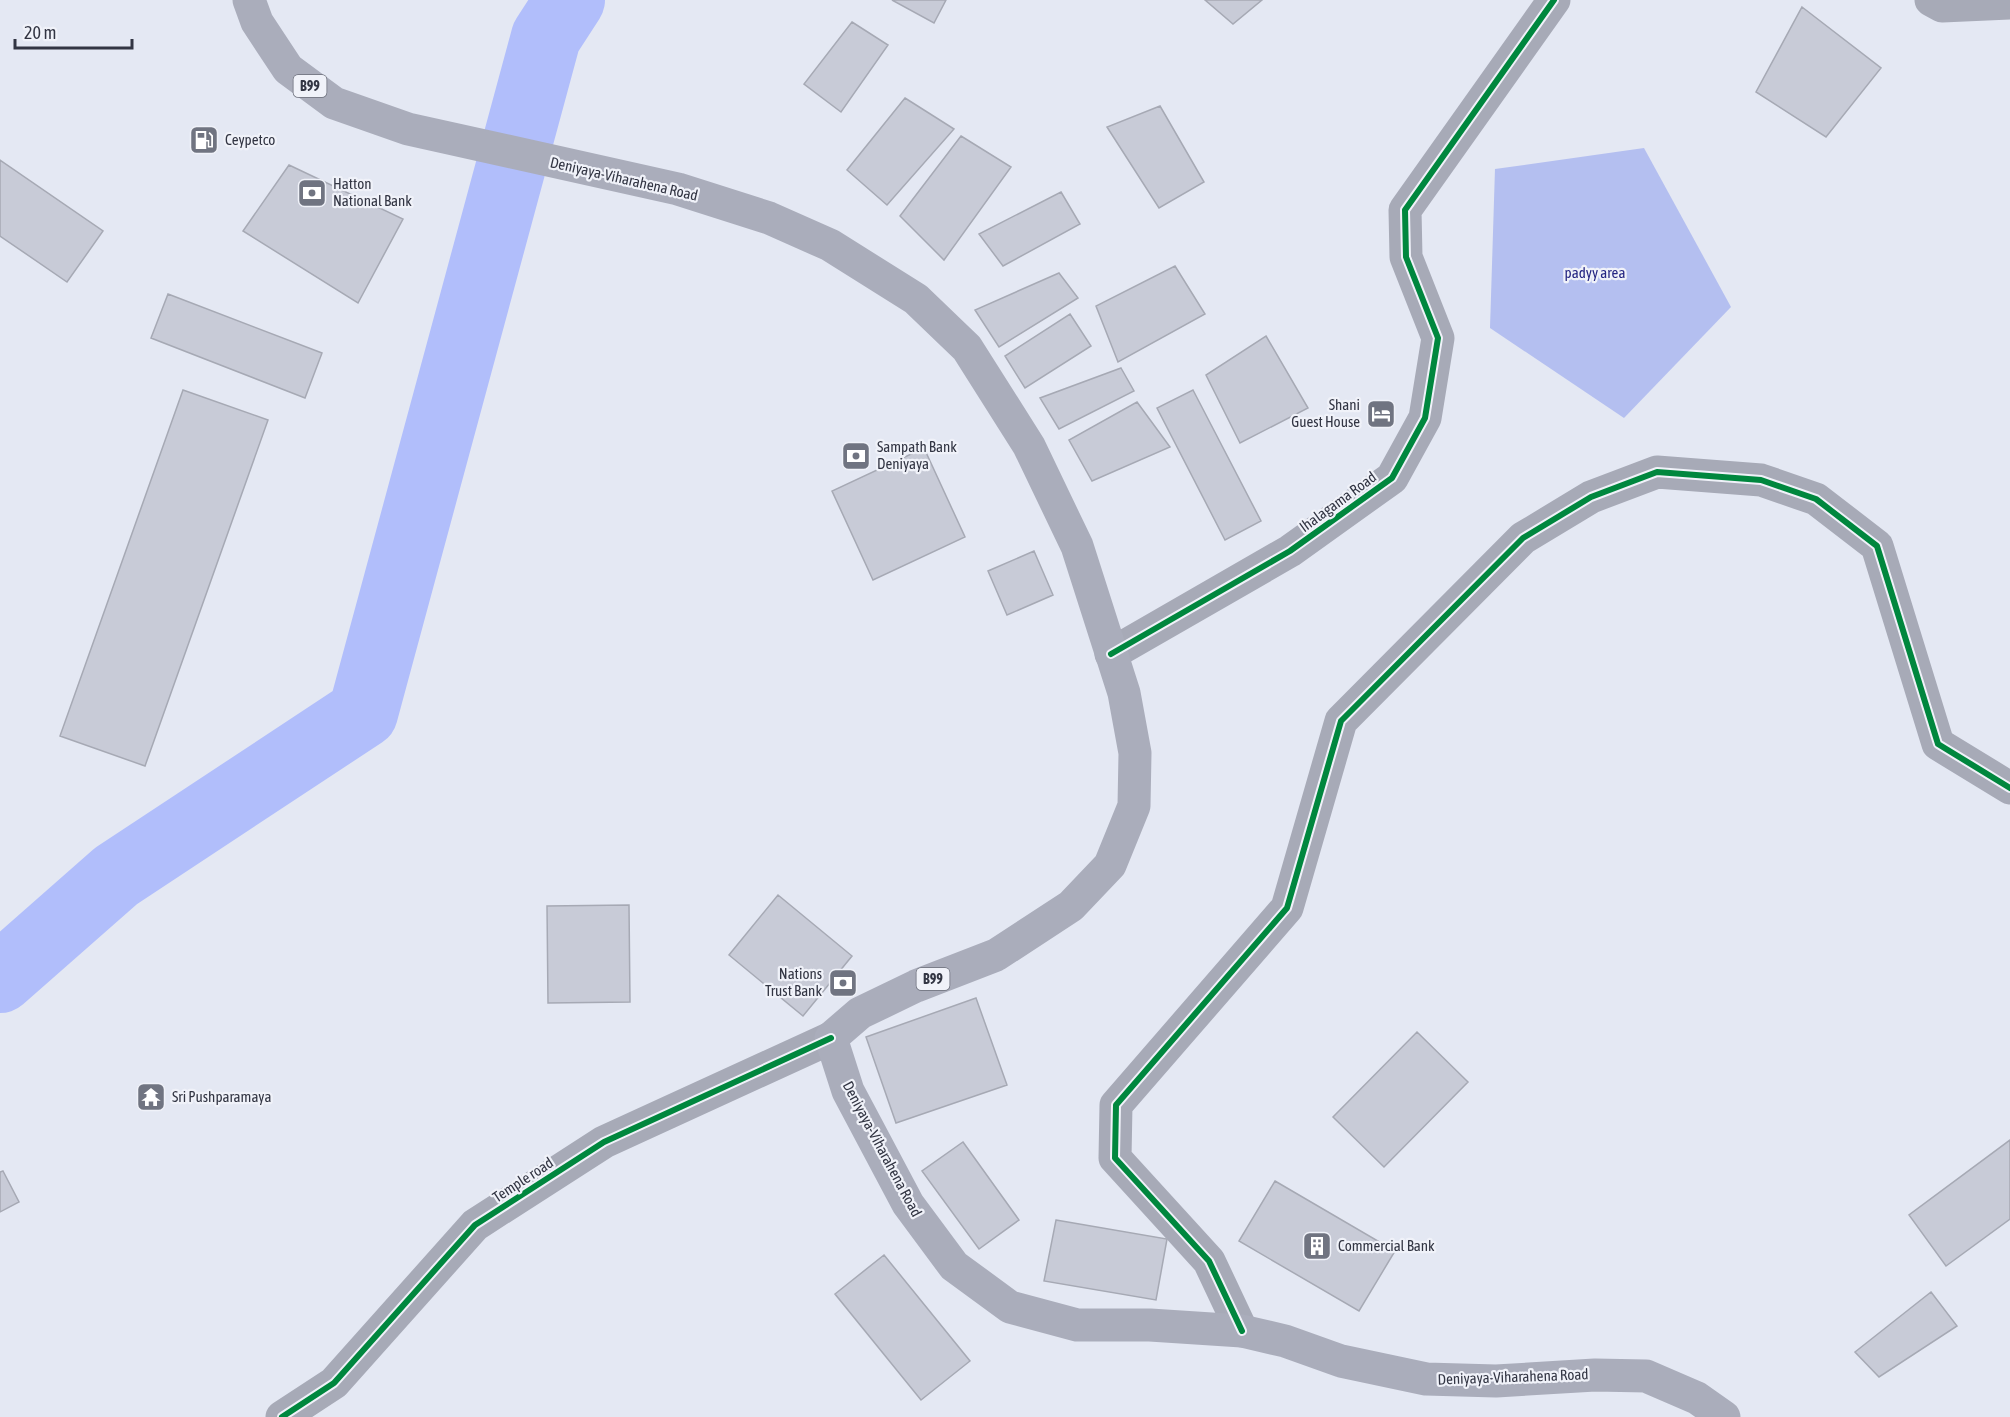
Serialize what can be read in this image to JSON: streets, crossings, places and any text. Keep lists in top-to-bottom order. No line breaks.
{"streets":{"main road":["B99","Deniyaya-Viharahena Road"],"street":["Ihalagama Road","Temple road"]},"crossings":[["Deniyaya-Viharahena Road","Ihalagama Road"],["Deniyaya-Viharahena Road","Temple road"]],"parks":["padyy area"],"places":{"fuel station":["Ceypetco"],"bank":["Hatton National Bank","Sampath Bank Deniyaya","Nations Trust Bank"],"hotel":["Shani Guest House"],"temple":["Sri Pushparamaya"],"building":["Commercial Bank"]},"scale_bar":"20 m"}
